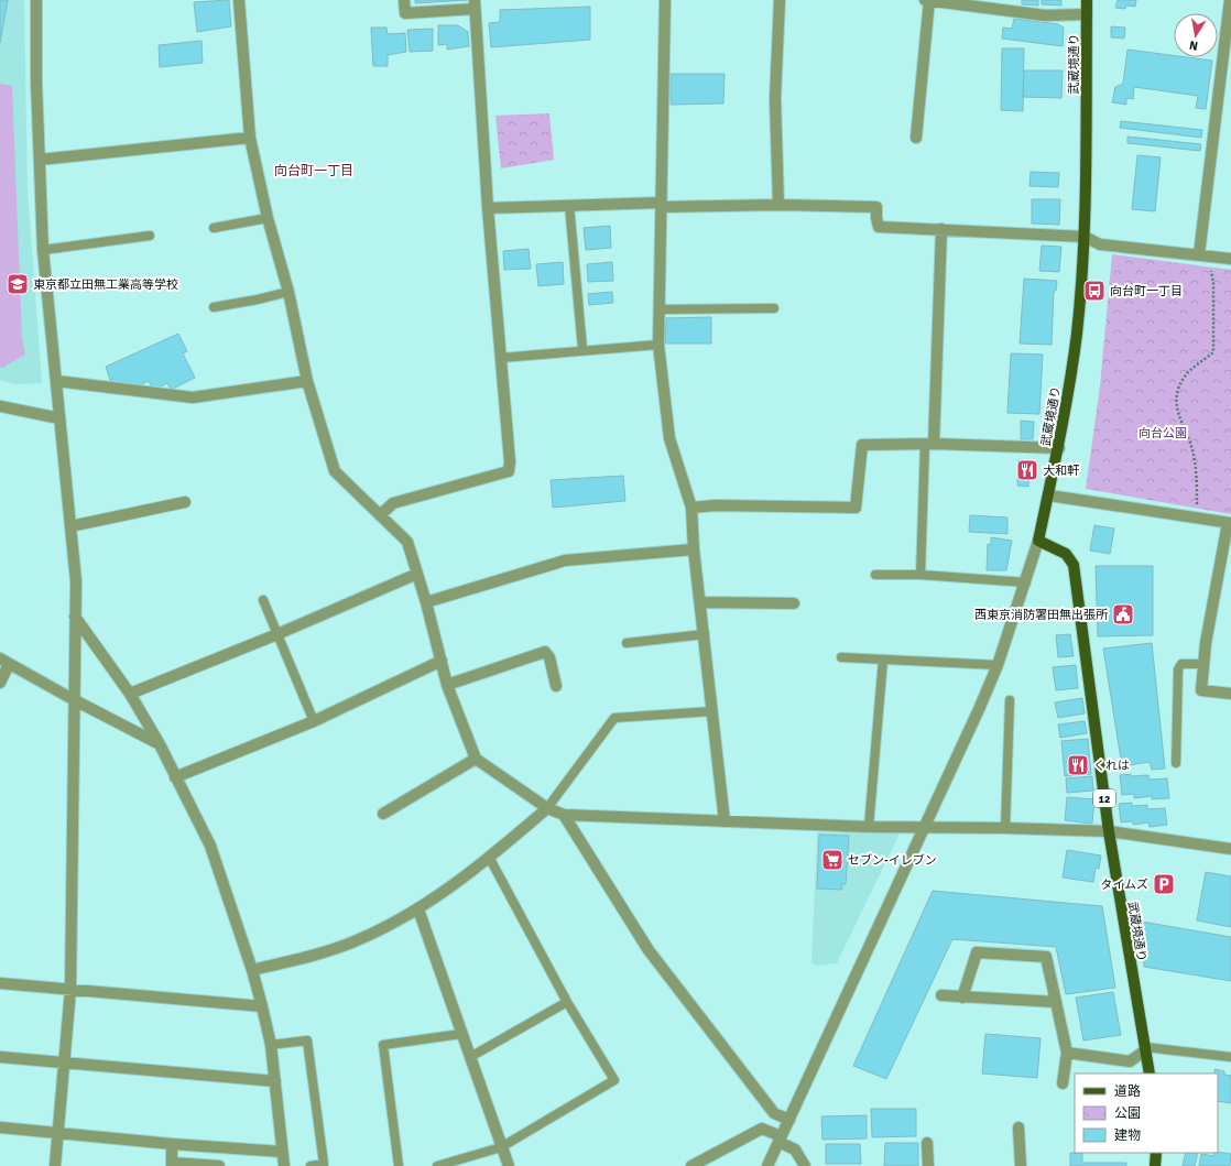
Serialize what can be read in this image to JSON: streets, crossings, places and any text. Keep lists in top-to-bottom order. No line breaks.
{"streets":{"main road":["武蔵境通り","12"]},"districts":["向台町一丁目"],"parks":["向台公園"],"places":{"school or university":["東京都立田無工業高等学校"],"bus stop":["向台町一丁目"],"restaurant":["大和軒","くれは"],"public building":["西東京消防署田無出張所"],"supermarket":["セブン-イレブン"],"parking":["タイムズ"]},"legend":["道路","公園","建物"],"north":"bottom"}
